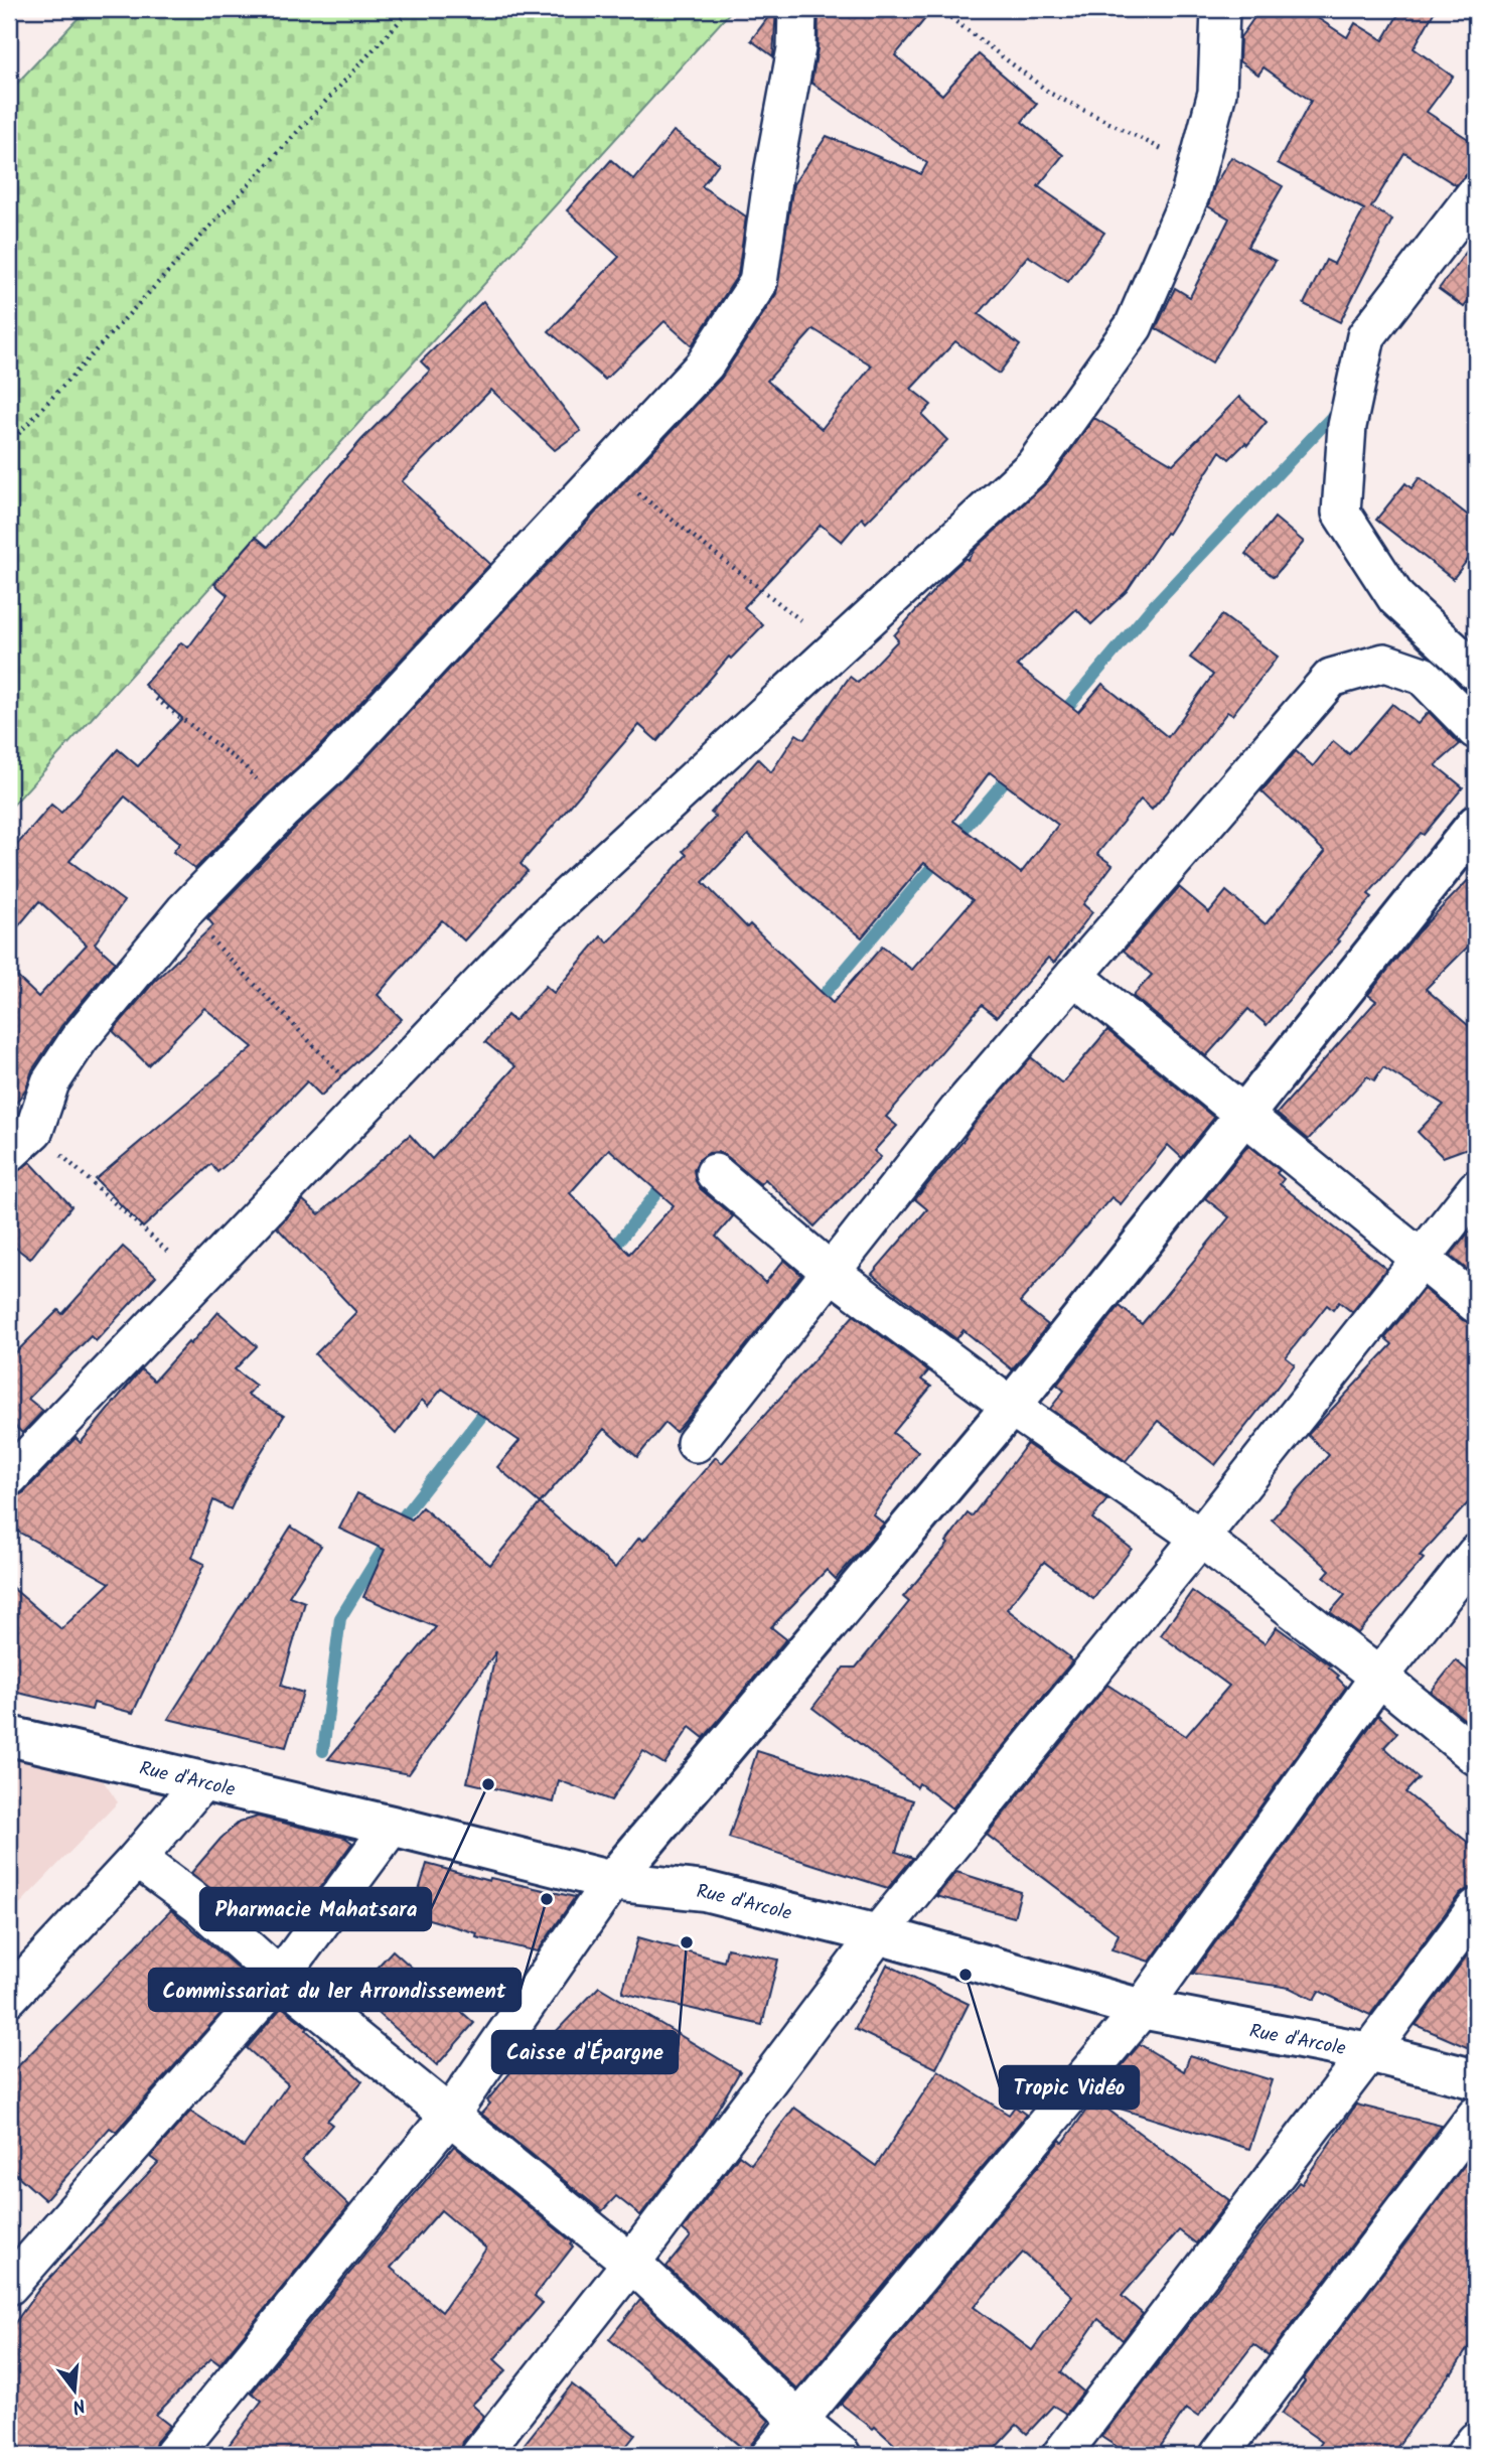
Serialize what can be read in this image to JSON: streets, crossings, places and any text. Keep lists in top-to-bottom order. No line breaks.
{"streets":{"street":["Rue d'Arcole"]},"places":["Pharmacie Mahatsara","Commissariat du 1er Arrondissement","Caisse d'Épargne","Tropic Vidéo"],"north":"bottom"}
